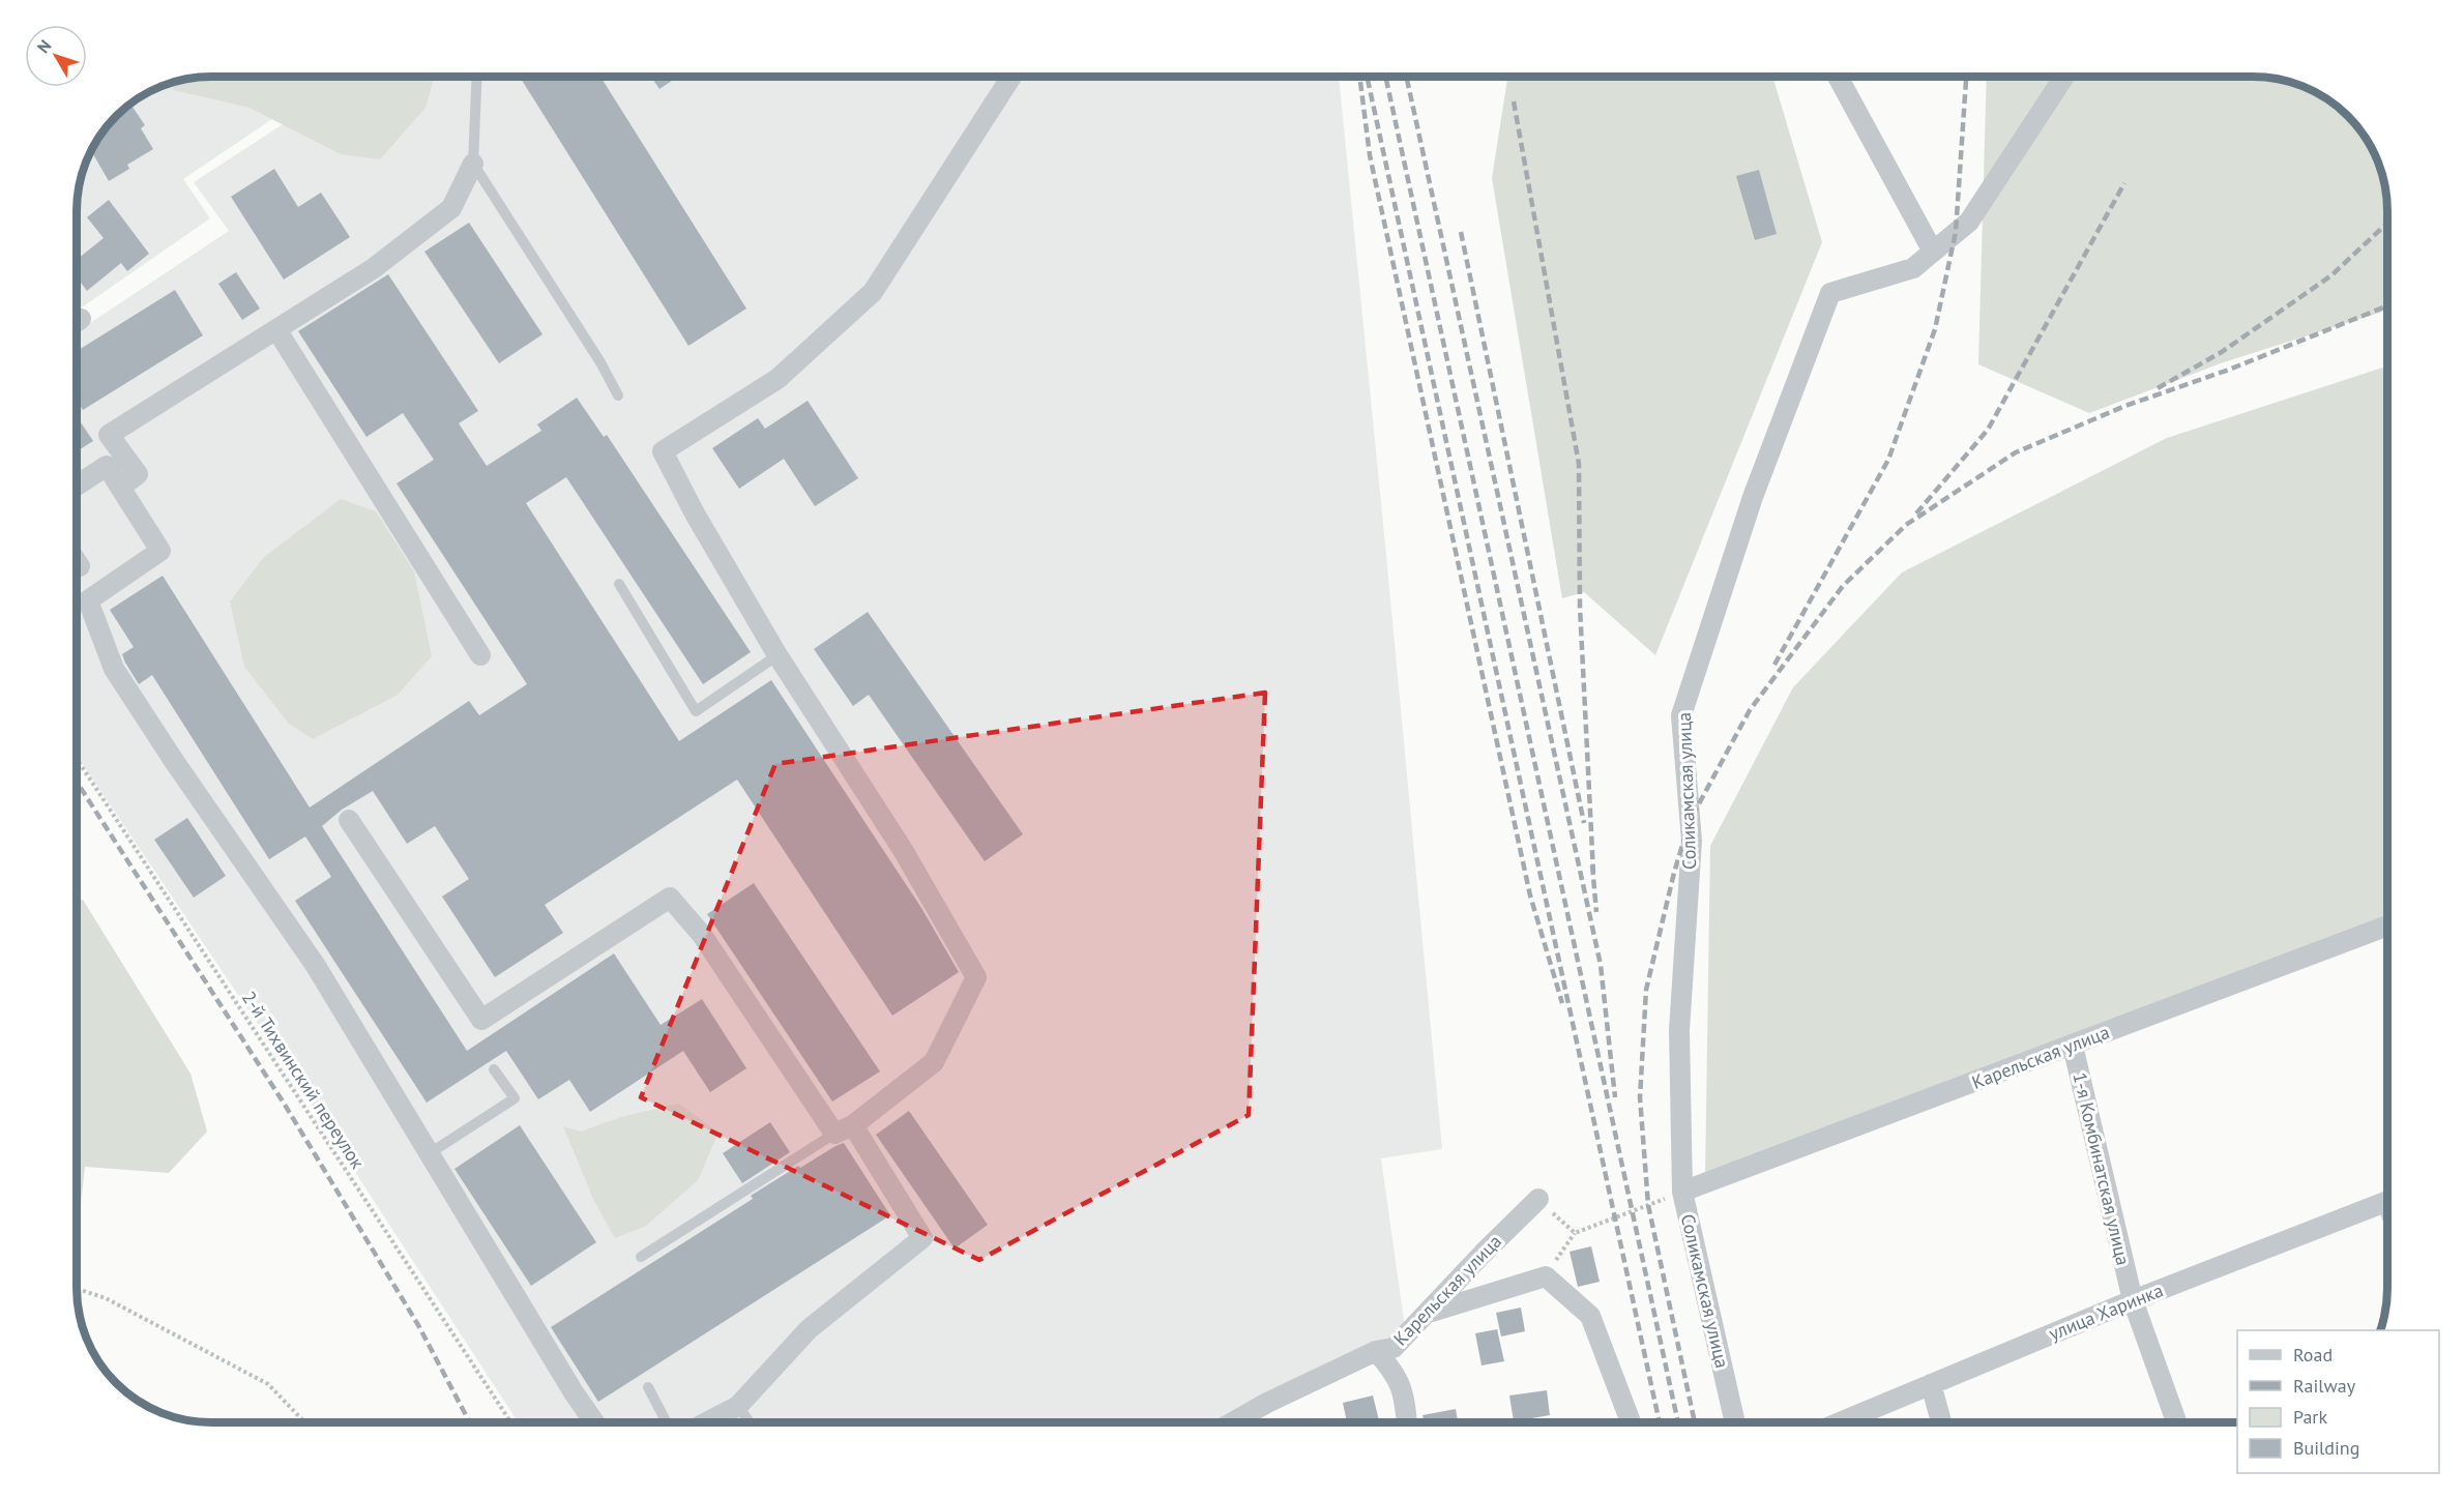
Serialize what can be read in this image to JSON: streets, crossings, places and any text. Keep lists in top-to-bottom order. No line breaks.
{"streets":{"street":["Соликамская улица","Карельская улица","1-я Комбинатская улица","улица Харинка"],"path":["2-й Тихвинский переулок"]},"crossings":[["Соликамская улица","Карельская улица"],["Карельская улица","1-я Комбинатская улица"],["1-я Комбинатская улица","улица Харинка"]],"legend":["Road","Railway","Park","Building"],"north":"top left"}
